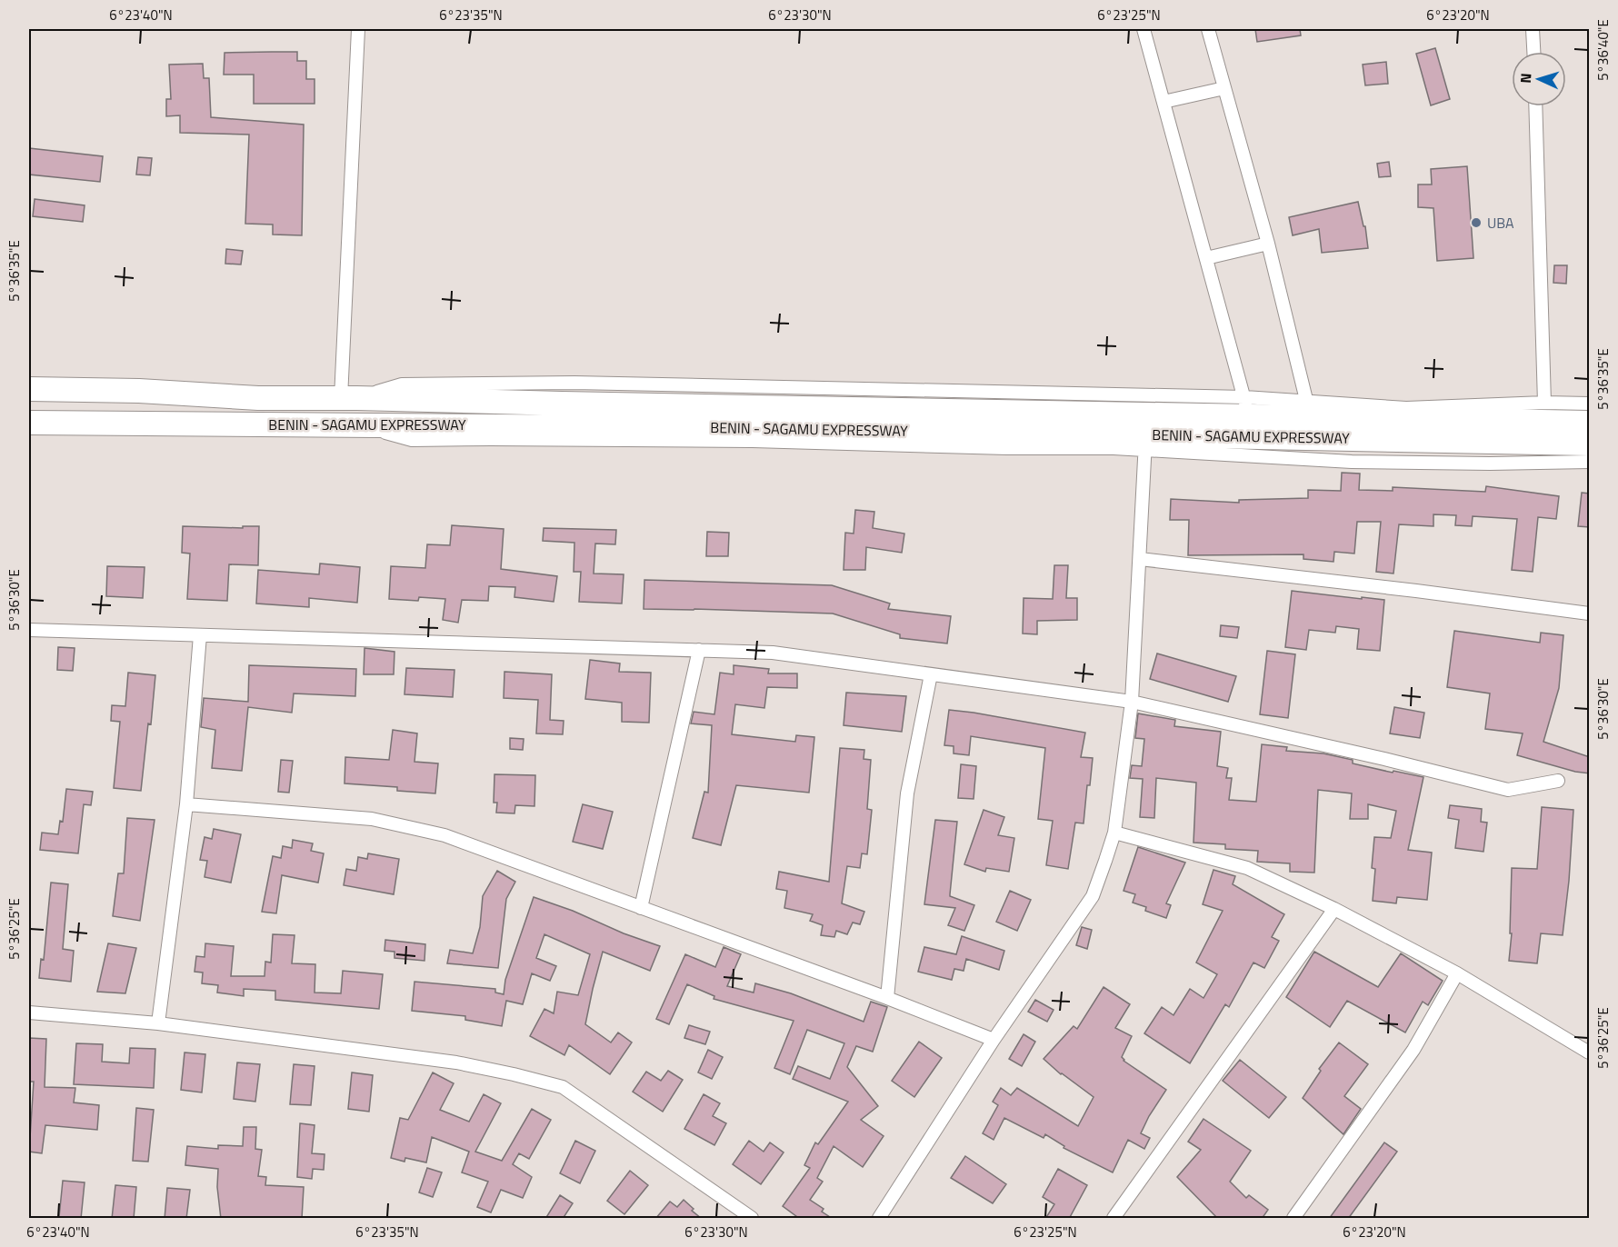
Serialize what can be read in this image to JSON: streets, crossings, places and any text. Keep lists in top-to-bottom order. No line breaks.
{"streets":{"highway":["BENIN - SAGAMU EXPRESSWAY"]},"places":["UBA"],"north":"left","coordinates":["6°23'40\"N","6°23'35\"N","6°23'30\"N","6°23'25\"N","6°23'20\"N","5°36'40\"E","5°36'35\"E","5°36'30\"E","5°36'25\"E"]}
